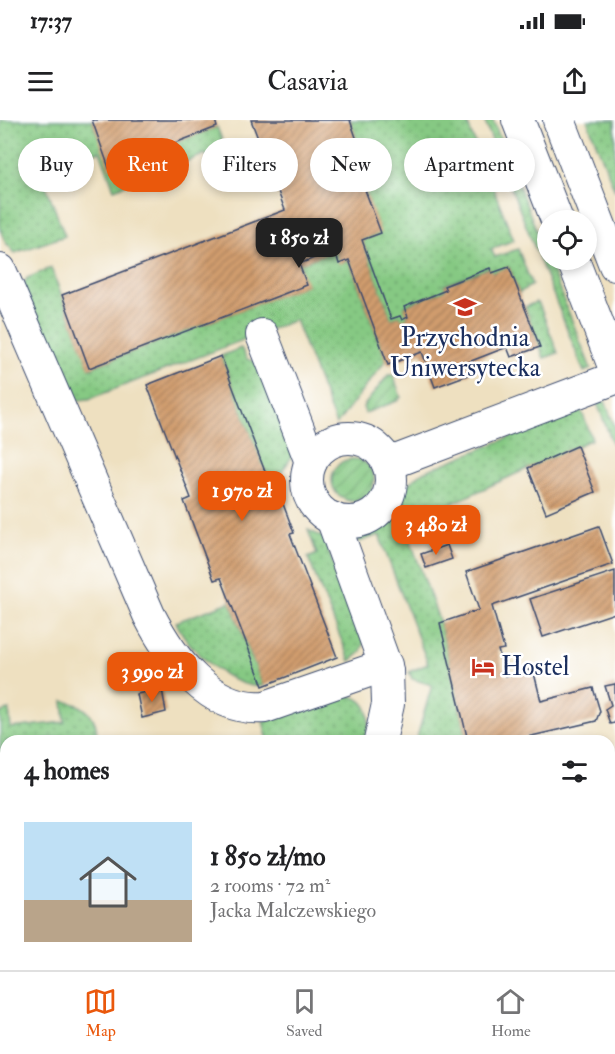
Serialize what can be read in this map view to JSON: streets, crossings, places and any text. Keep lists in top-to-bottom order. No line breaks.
{"places":{"school or university":["Przychodnia Uniwersytecka"],"hotel":["Hostel"]},"page":{"status":"17:37","header":"Casavia","chip":["Buy","Rent","Filters","New","Apartment"],"price":["1 850 zł","1 970 zł","3 480 zł","3 990 zł"],"heading":"4 homes","list":[{"name":"1 850 zł/mo","note":"2 rooms · 72 m² · Jacka Malczewskiego"}],"tabs":["Map","Saved","Home"]}}
